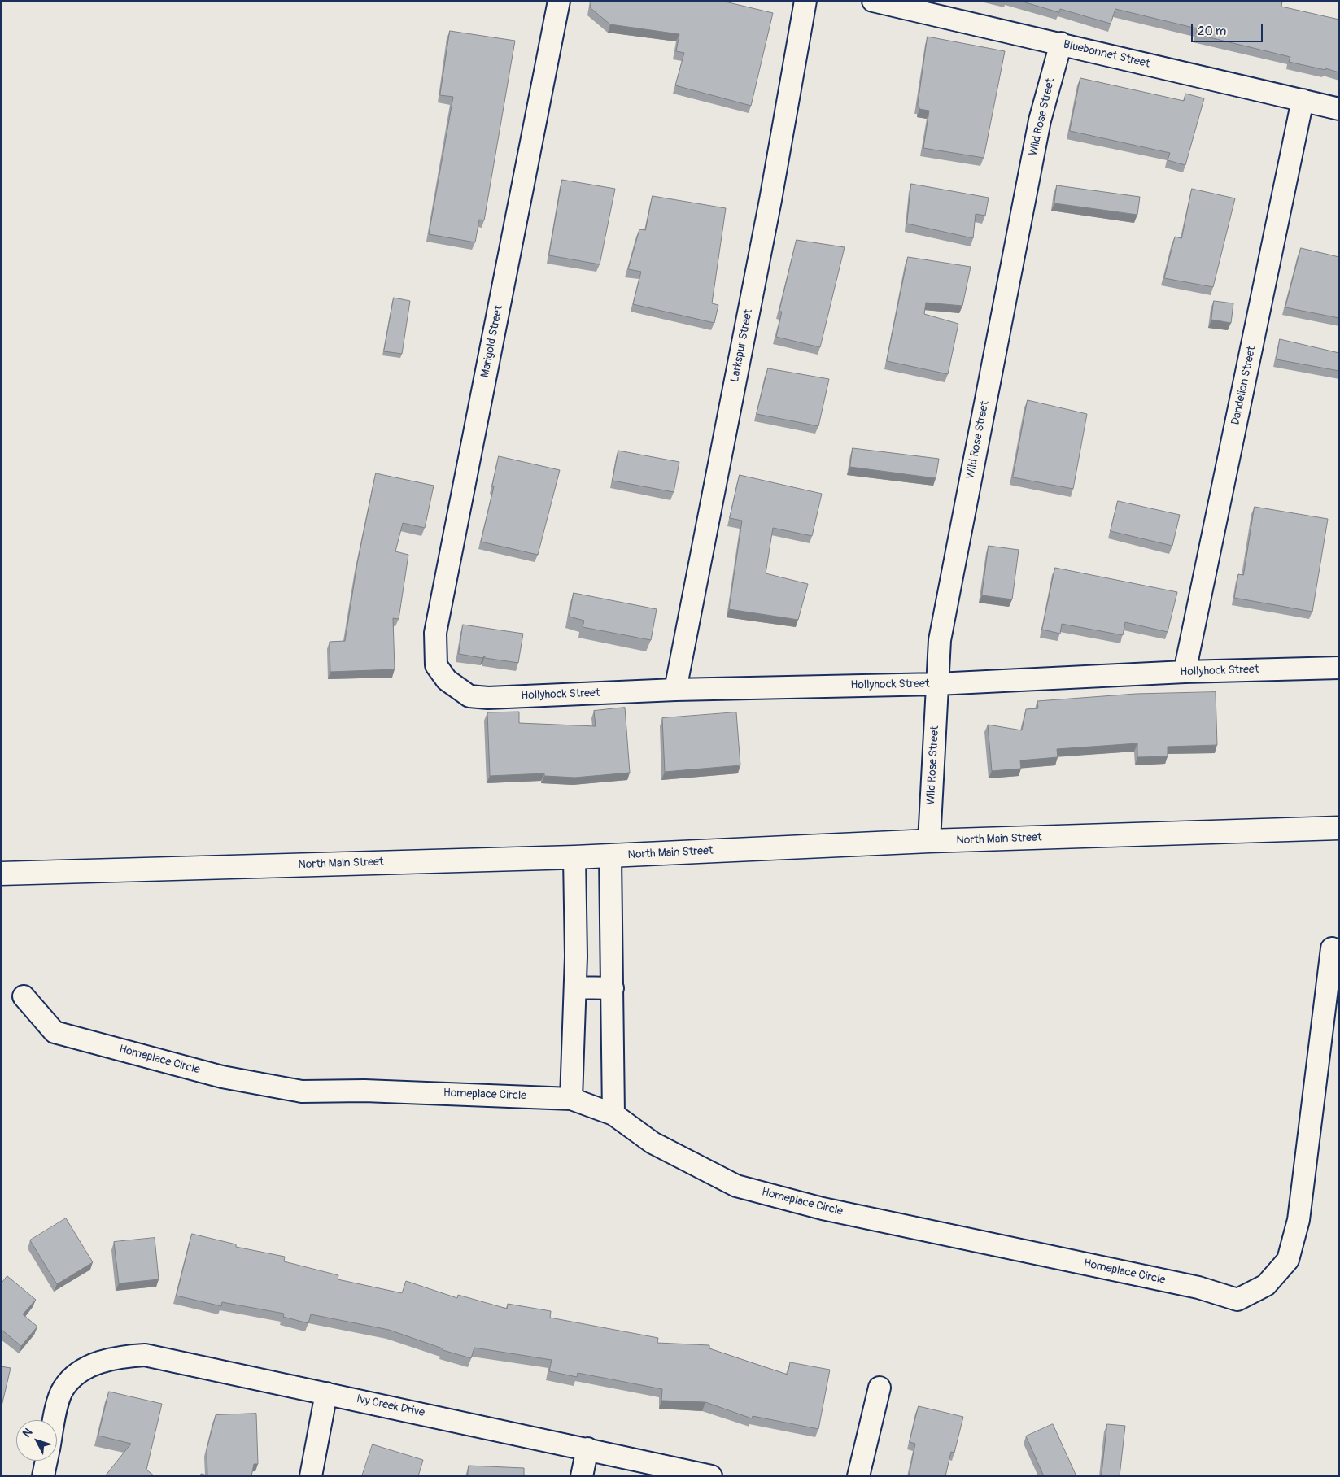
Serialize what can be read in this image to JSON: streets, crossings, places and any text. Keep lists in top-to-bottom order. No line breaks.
{"streets":{"main road":["North Main Street"],"street":["Bluebonnet Street","Wild Rose Street","Marigold Street","Larkspur Street","Dandelion Street","Hollyhock Street","Homeplace Circle","Ivy Creek Drive"]},"crossings":[["Bluebonnet Street","Wild Rose Street"],["Bluebonnet Street","Dandelion Street"],["Wild Rose Street","Hollyhock Street"],["Wild Rose Street","North Main Street"],["Marigold Street","Hollyhock Street"],["Larkspur Street","Hollyhock Street"],["Dandelion Street","Hollyhock Street"]],"scale_bar":"20 m","north":"top left"}
